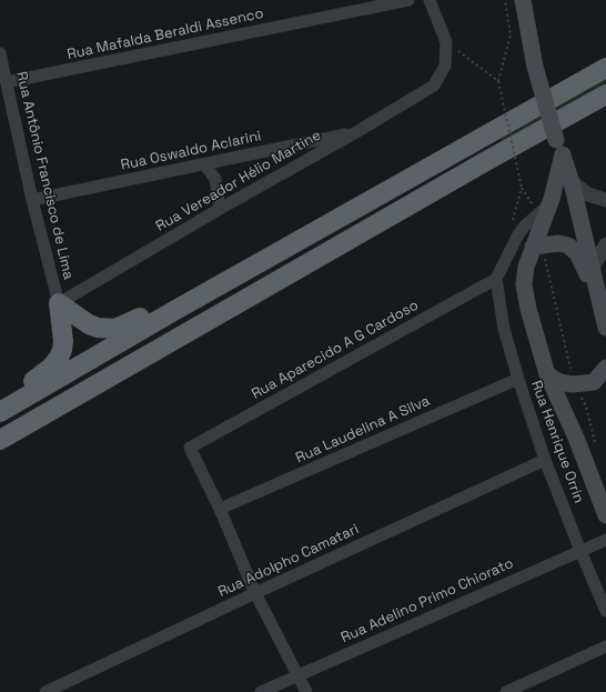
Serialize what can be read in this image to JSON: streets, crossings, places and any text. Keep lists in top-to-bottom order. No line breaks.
{"streets":{"street":["Rua Mafalda Beraldi Assenco","Rua Oswaldo Aclarini","Rua Antônio Francisco de Lima","Rua Vereador Hélio Martine","Rua Aparecido A G Cardoso","Rua Laudelina A Silva","Rua Henrique Orrin","Rua Adolpho Camatari","Rua Adelino Primo Chiorato"]},"crossings":[["Rua Mafalda Beraldi Assenco","Rua Antônio Francisco de Lima"],["Rua Oswaldo Aclarini","Rua Antônio Francisco de Lima"],["Rua Oswaldo Aclarini","Rua Vereador Hélio Martine"],["Rua Antônio Francisco de Lima","Rua Vereador Hélio Martine"],["Rua Aparecido A G Cardoso","Rua Laudelina A Silva"],["Rua Aparecido A G Cardoso","Rua Henrique Orrin"],["Rua Laudelina A Silva","Rua Henrique Orrin"],["Rua Henrique Orrin","Rua Adolpho Camatari"],["Rua Henrique Orrin","Rua Adelino Primo Chiorato"]]}
